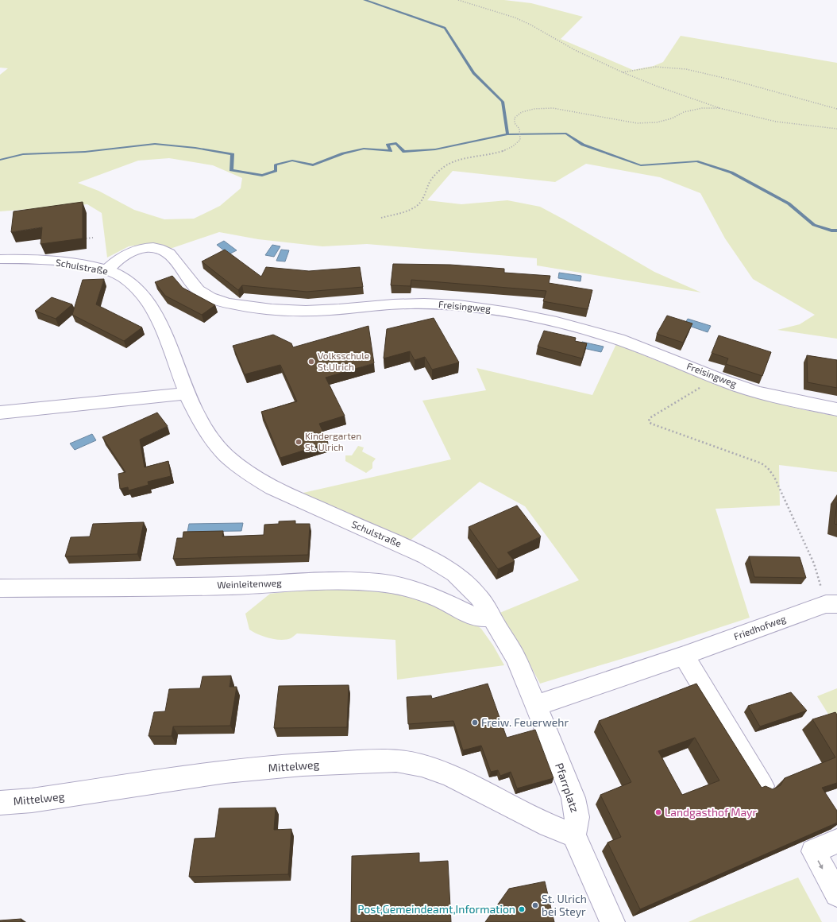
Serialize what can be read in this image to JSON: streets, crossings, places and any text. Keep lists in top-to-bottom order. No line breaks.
{"streets":{"street":["Schulstraße","Freisingweg","Weinleitenweg","Friedhofweg","Mittelweg","Pfarrplatz"]},"crossings":[["Schulstraße","Freisingweg"],["Schulstraße","Weinleitenweg"],["Schulstraße","Friedhofweg"],["Schulstraße","Pfarrplatz"],["Friedhofweg","Pfarrplatz"],["Mittelweg","Pfarrplatz"]],"places":["Volksschule St.Ulrich","Kindergarten St. Ulrich","Freiw. Feuerwehr","Landgasthof Mayr","St. Ulrich bei Steyr","Post,Gemeindeamt,Information"]}
